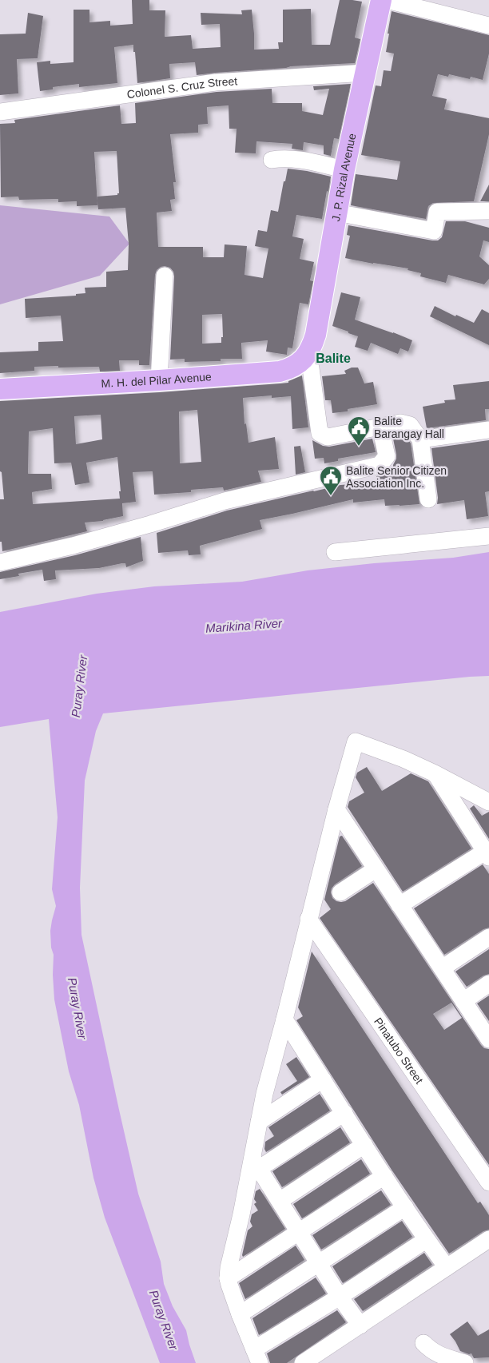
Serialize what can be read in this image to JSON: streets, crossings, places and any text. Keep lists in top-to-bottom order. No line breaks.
{"streets":{"main road":["J. P. Rizal Avenue","M. H. del Pilar Avenue"],"street":["Colonel S. Cruz Street","Pinatubo Street"]},"crossings":[["Colonel S. Cruz Street","J. P. Rizal Avenue"],["J. P. Rizal Avenue","M. H. del Pilar Avenue"]],"districts":["Balite"],"water":["Marikina River","Puray River"],"places":{"public building":["Balite Barangay Hall","Balite Senior Citizen Association Inc."]}}
